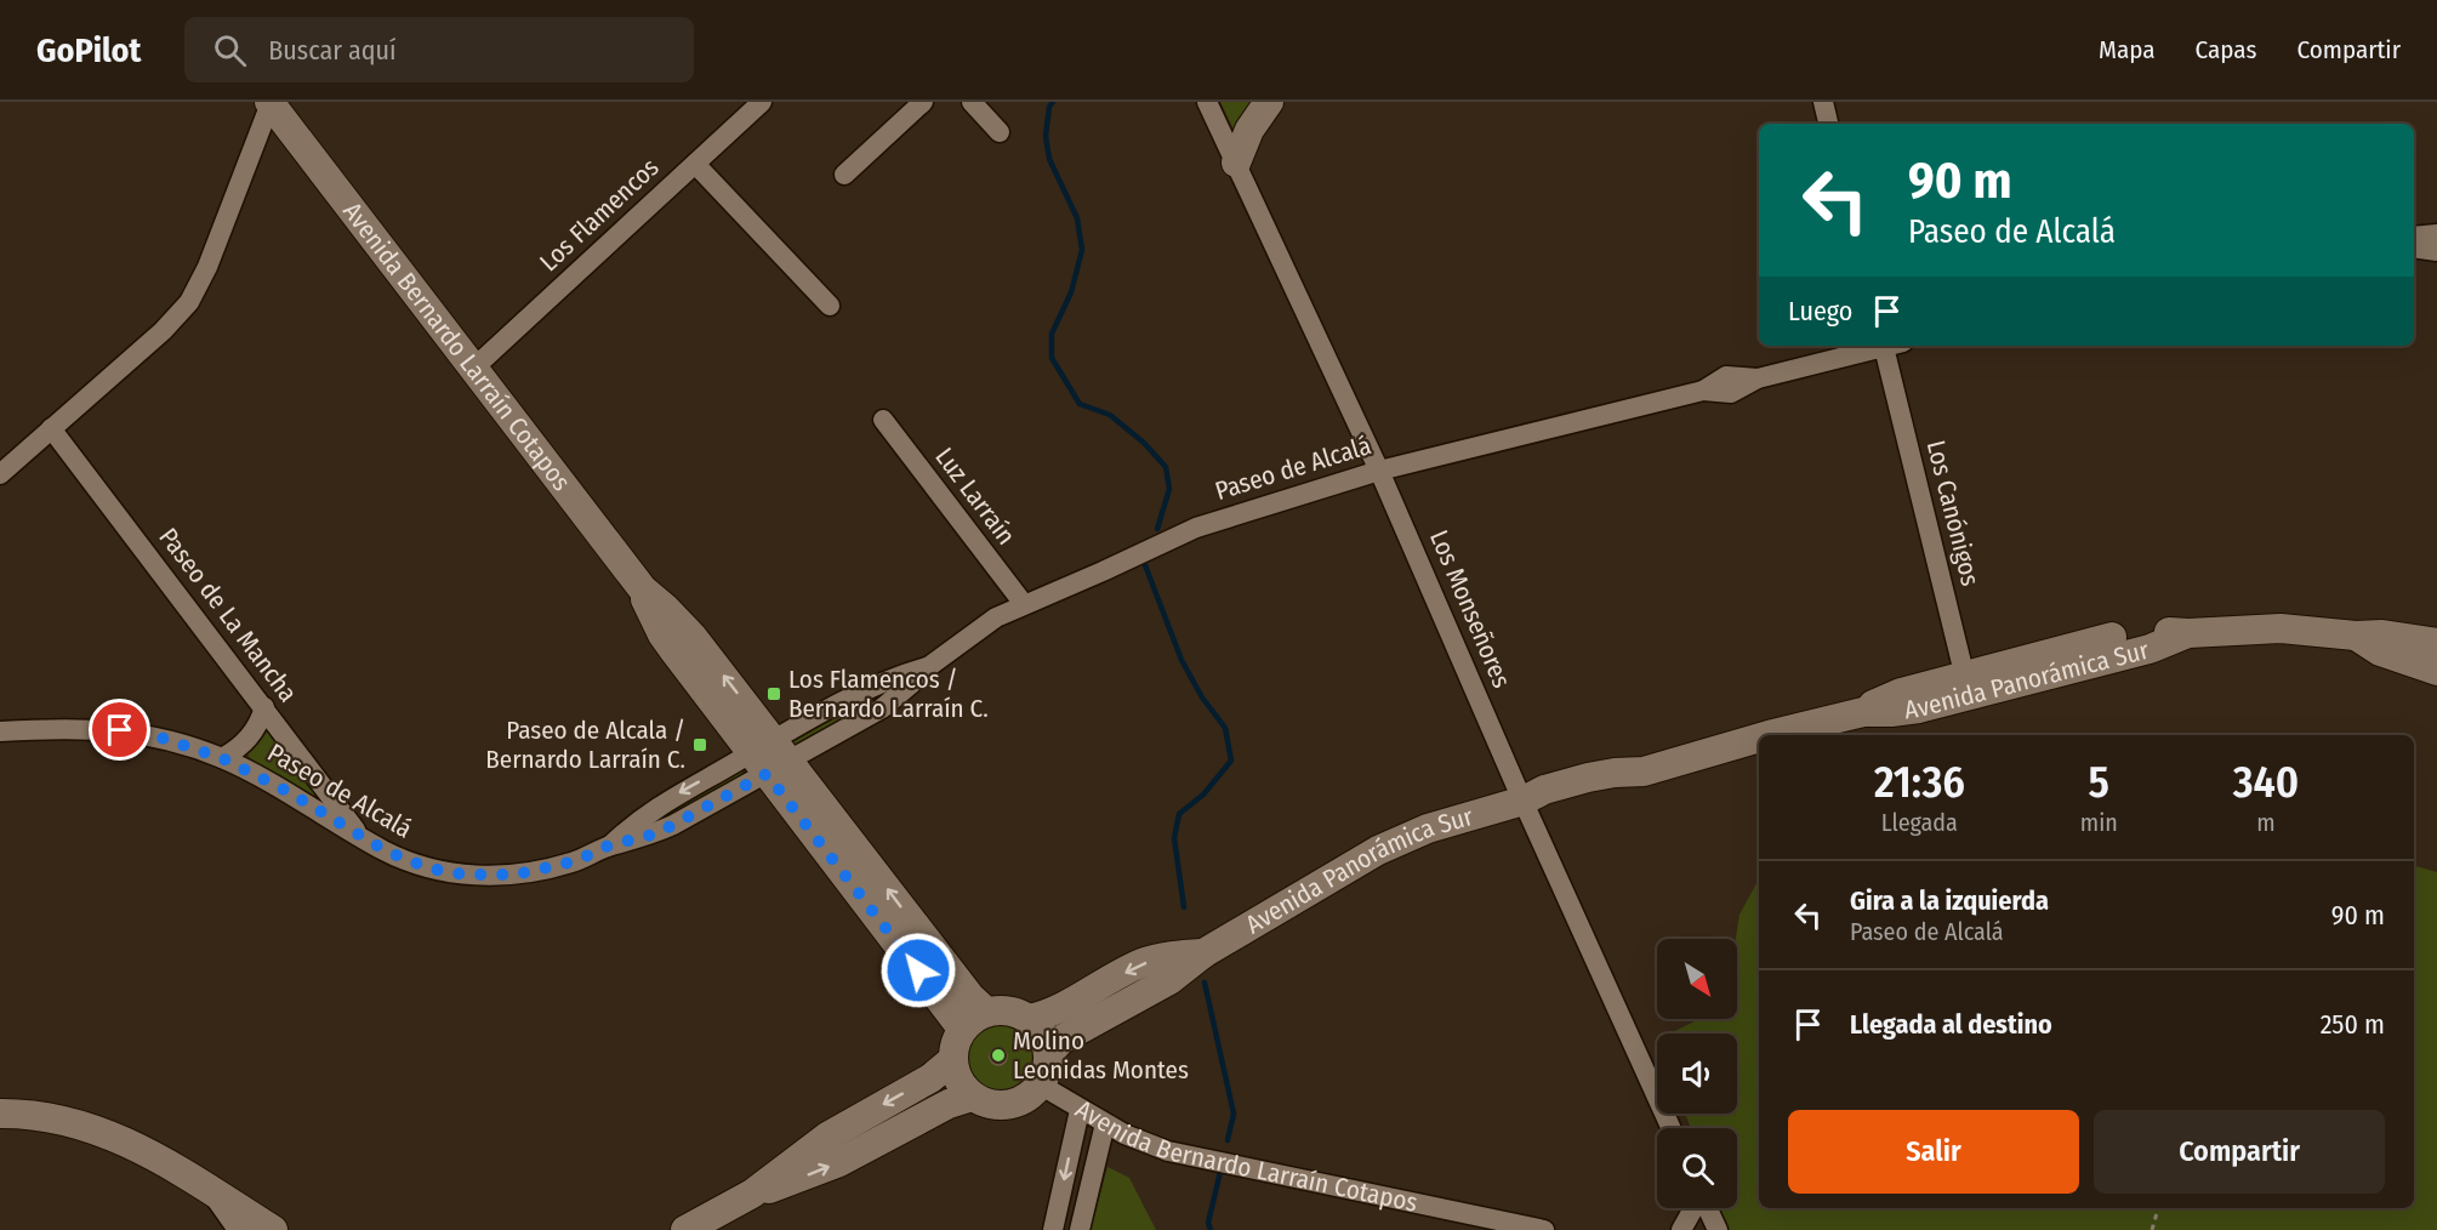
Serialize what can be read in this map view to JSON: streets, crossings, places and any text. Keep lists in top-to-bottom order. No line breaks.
{"streets":{"street":["Los Flamencos","Avenida Bernardo Larraín Cotapos","Paseo de Alcalá","Luz Larraín","Los Canónigos","Los Monseñores","Paseo de La Mancha","Avenida Panorámica Sur"]},"crossings":[["Los Flamencos","Avenida Bernardo Larraín Cotapos"],["Avenida Bernardo Larraín Cotapos","Paseo de Alcalá"],["Avenida Bernardo Larraín Cotapos","Avenida Panorámica Sur"],["Paseo de Alcalá","Luz Larraín"],["Paseo de Alcalá","Los Monseñores"],["Paseo de Alcalá","Paseo de La Mancha"],["Los Canónigos","Avenida Panorámica Sur"],["Los Monseñores","Avenida Panorámica Sur"]],"places":{"transit":["Los Flamencos / Bernardo Larraín C.","Paseo de Alcala / Bernardo Larraín C."],"other":["Molino Leonidas Montes"]},"north":"bottom right","page":{"header":"GoPilot","search":"Buscar aquí","nav":["Mapa","Capas","Compartir"],"turn":["90 m","Paseo de Alcalá"],"then":"Luego","eta":["21:36","Llegada","5","min","340","m"],"list":[{"name":"Gira a la izquierda","note":"Paseo de Alcalá","value":"90 m"},{"name":"Llegada al destino","value":"250 m"}],"buttons":["Salir","Compartir"]}}
